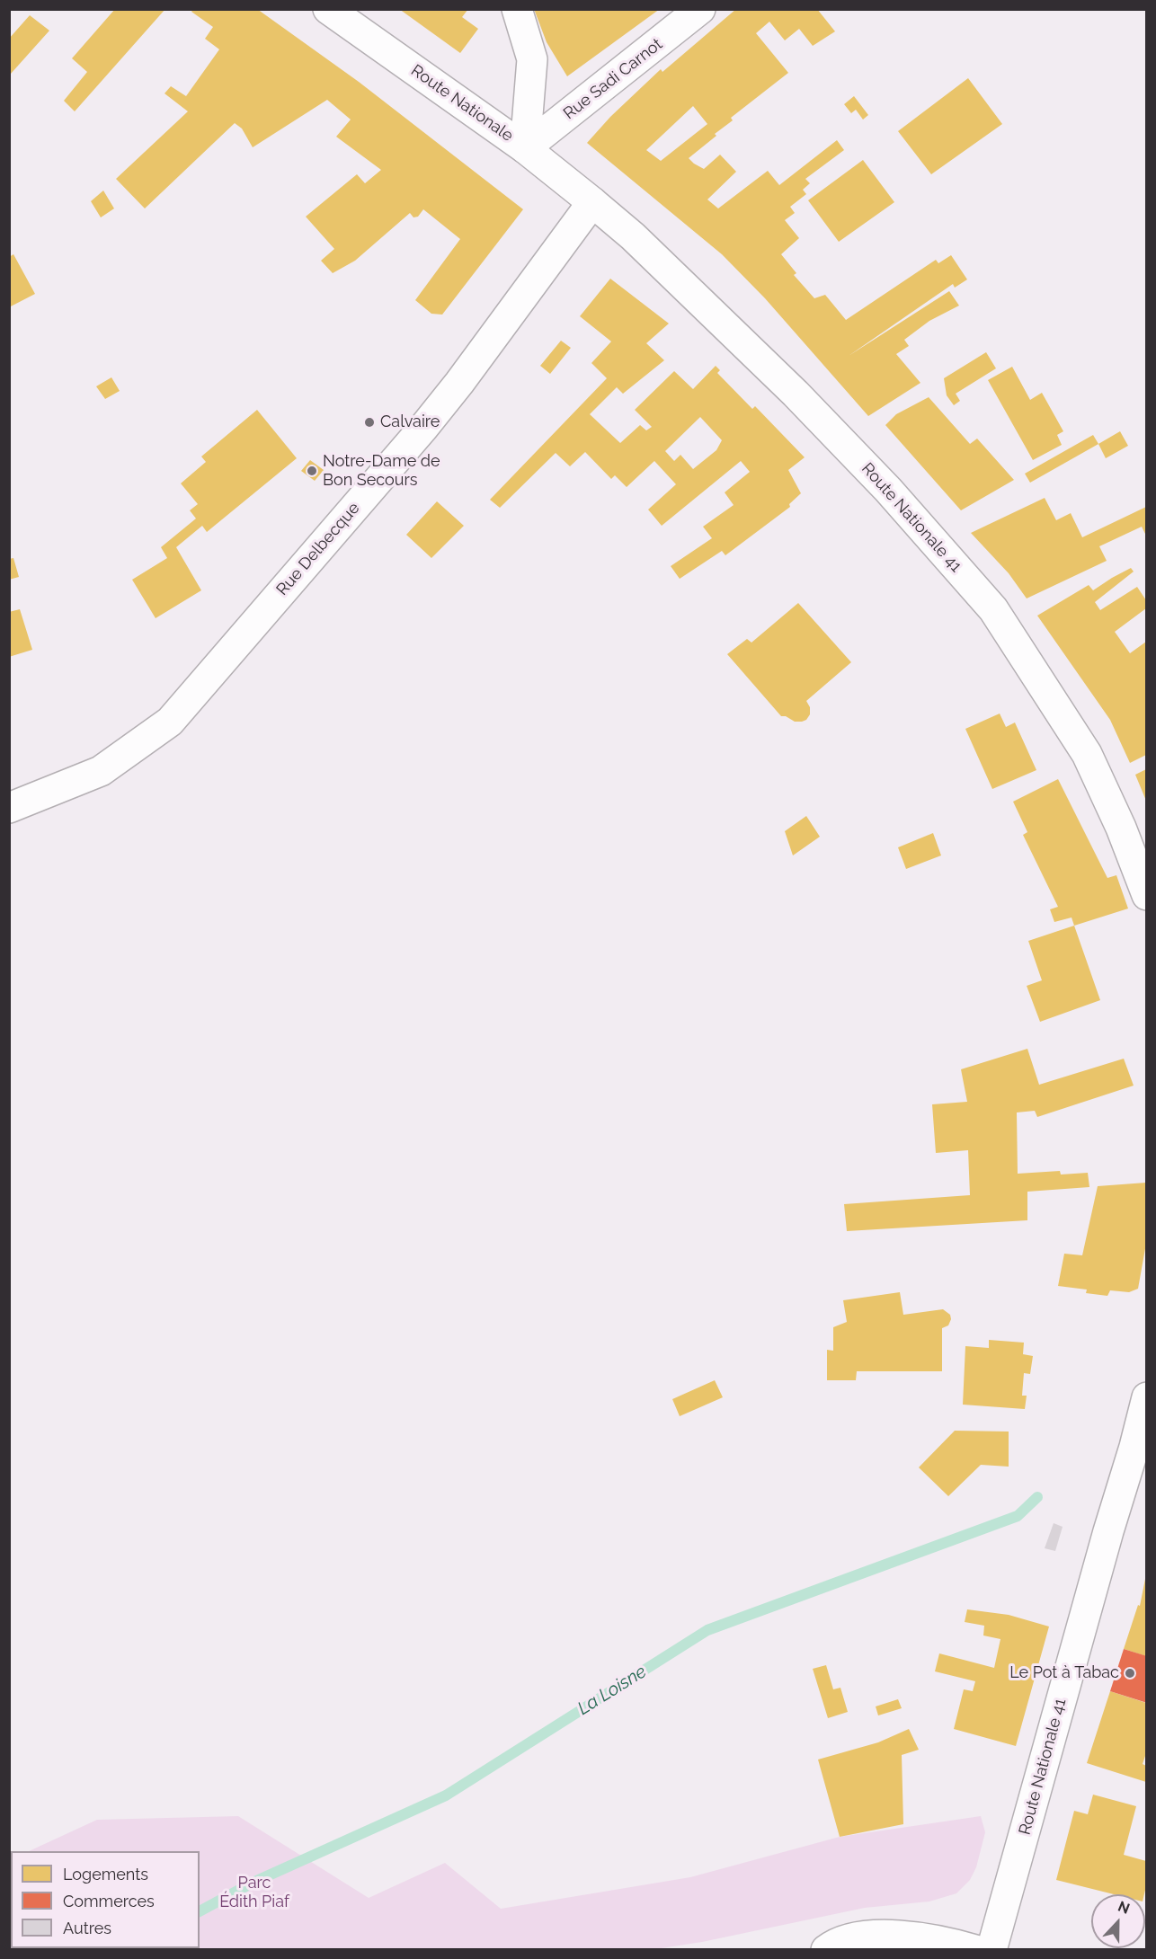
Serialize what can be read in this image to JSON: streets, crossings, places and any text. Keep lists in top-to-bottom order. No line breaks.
{"streets":{"main road":["Rue Sadi Carnot","Route Nationale","Route Nationale 41","Rue Delbecque"]},"crossings":[["Rue Sadi Carnot","Route Nationale"],["Route Nationale","Route Nationale 41"],["Route Nationale","Rue Delbecque"],["Route Nationale 41","Rue Delbecque"]],"water":["La Loisne"],"parks":["Parc Édith Piaf"],"places":["Calvaire","Notre-Dame de Bon Secours","Le Pot à Tabac"],"legend":["Logements","Commerces","Autres"],"north":"top"}
